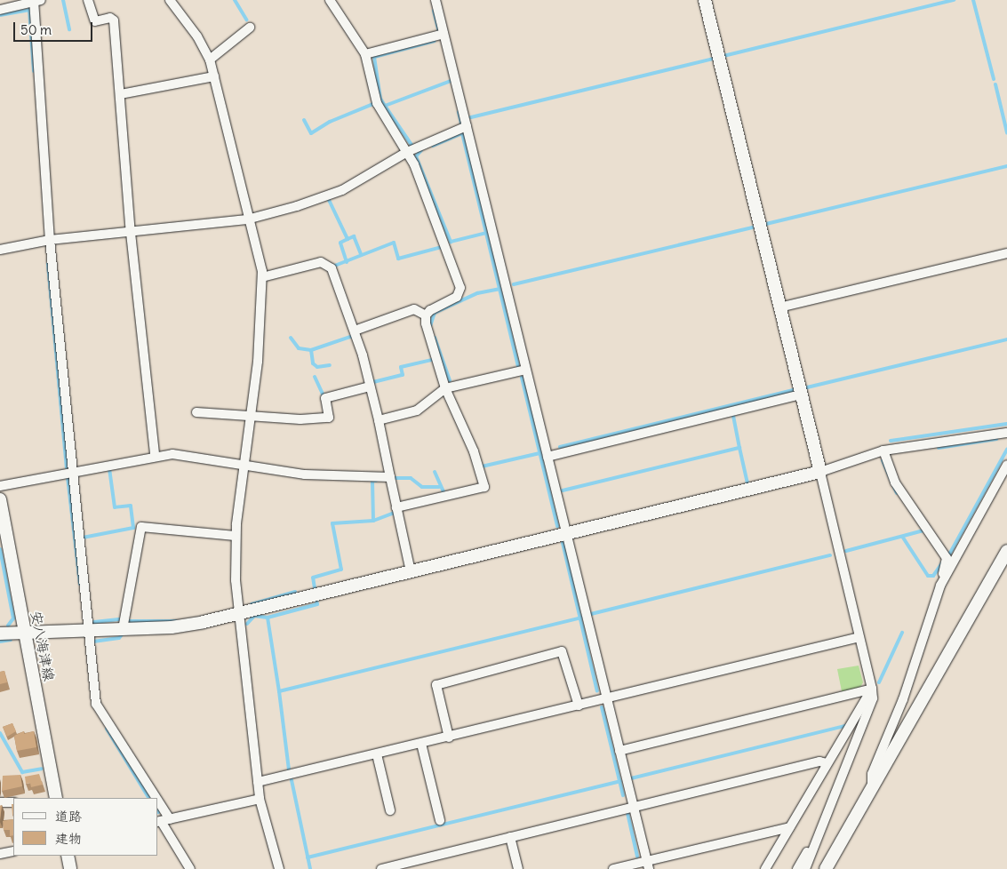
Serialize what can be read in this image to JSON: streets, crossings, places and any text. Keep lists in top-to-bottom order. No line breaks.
{"streets":{"street":["安八海津線"]},"legend":["道路","建物"],"scale_bar":"50 m"}
